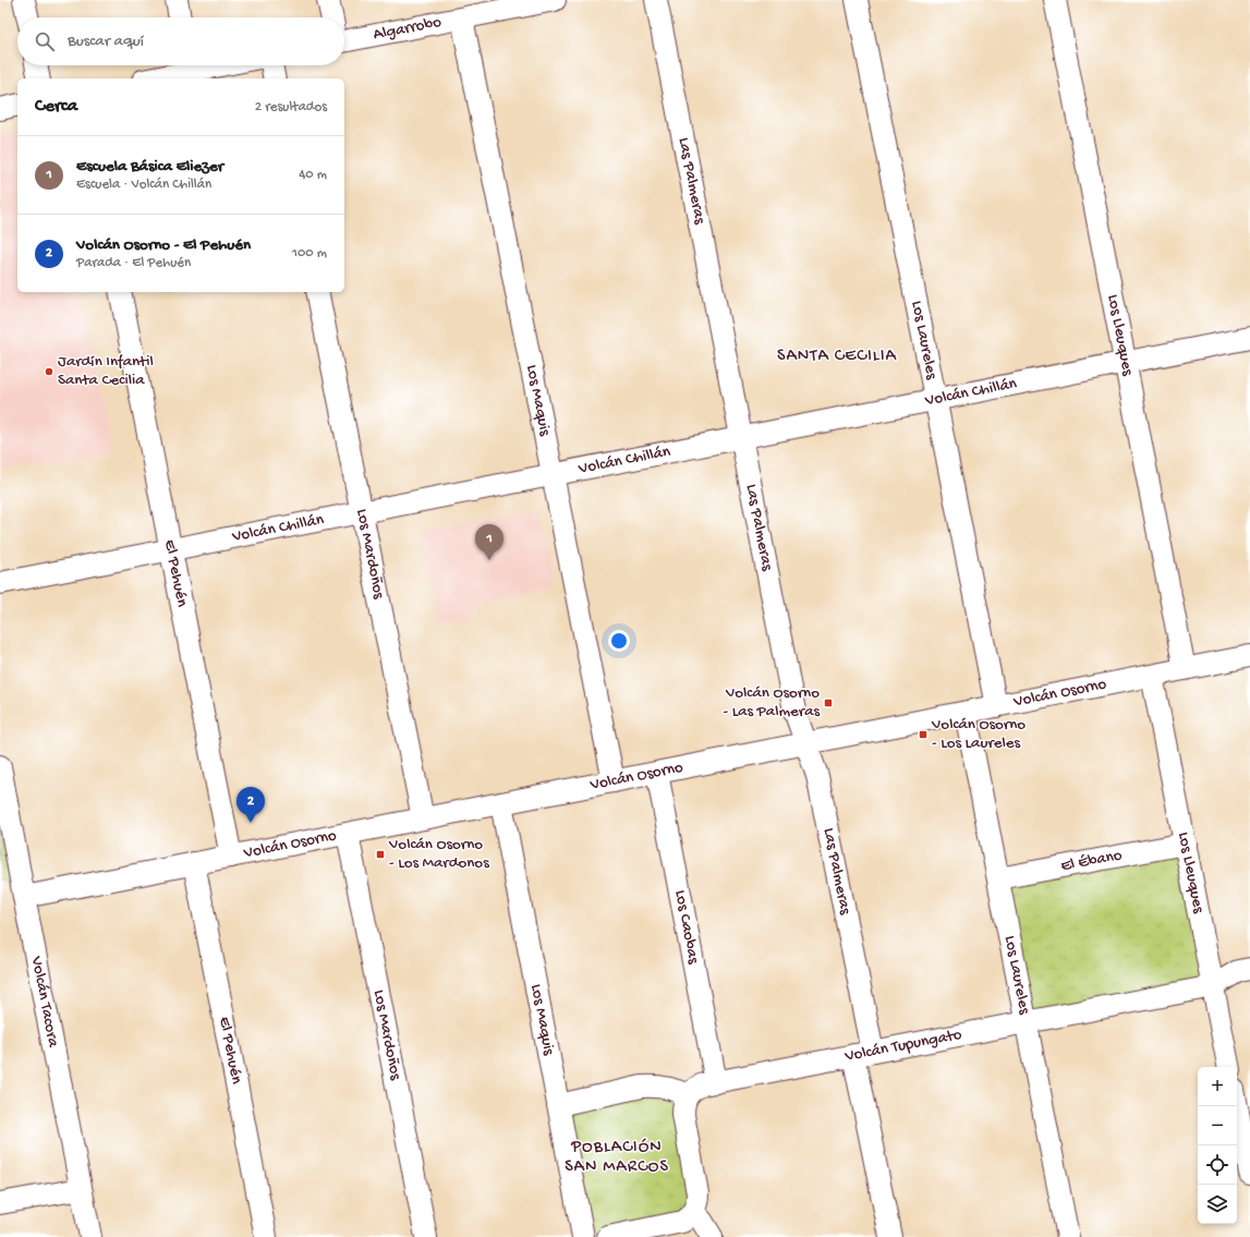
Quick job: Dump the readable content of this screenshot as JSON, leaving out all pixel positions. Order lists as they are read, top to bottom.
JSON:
{
  "streets": {
    "street": [
      "Algarrobo",
      "Las Palmeras",
      "Los Lleuques",
      "Los Laureles",
      "Volcán Chillán",
      "Los Maquis",
      "Los Mardoños",
      "El Pehuén",
      "Volcán Osorno",
      "El Ébano",
      "Los Caobas",
      "Volcán Tacora",
      "Volcán Tupungato"
    ]
  },
  "crossings": [
    ["Algarrobo", "Los Maquis"],
    ["Las Palmeras", "Volcán Chillán"],
    ["Las Palmeras", "Volcán Osorno"],
    ["Las Palmeras", "Volcán Tupungato"],
    ["Los Lleuques", "Volcán Chillán"],
    ["Los Lleuques", "Volcán Osorno"],
    ["Los Lleuques", "El Ébano"],
    ["Los Lleuques", "Volcán Tupungato"],
    ["Los Laureles", "Volcán Chillán"],
    ["Los Laureles", "Volcán Osorno"],
    ["Los Laureles", "El Ébano"],
    ["Los Laureles", "Volcán Tupungato"],
    ["Volcán Chillán", "Los Maquis"],
    ["Volcán Chillán", "Los Mardoños"],
    ["Volcán Chillán", "El Pehuén"],
    ["Los Maquis", "Volcán Osorno"],
    ["Los Mardoños", "Volcán Osorno"],
    ["El Pehuén", "Volcán Osorno"],
    ["Volcán Osorno", "Los Caobas"],
    ["Volcán Osorno", "Volcán Tacora"],
    ["Los Caobas", "Volcán Tupungato"]
  ],
  "districts": ["SANTA CECILIA", "POBLACIÓN SAN MARCOS"],
  "places": {
    "other": ["Jardín Infantil Santa Cecilia"],
    "transit": ["Volcán Osorno - Las Palmeras", "Volcán Osorno - Los Laureles", "Volcán Osorno - Los Mardonos"]
  },
  "page": {
    "search": "Buscar aquí",
    "heading": ["Cerca", "2 resultados"],
    "list": [
      {
        "mark": "1",
        "name": "Escuela Básica Eliezer",
        "note": "Escuela · Volcán Chillán",
        "value": "40 m"
      },
      {
        "mark": "2",
        "name": "Volcán Osorno - El Pehuén",
        "note": "Parada · El Pehuén",
        "value": "100 m"
      }
    ],
    "pins": ["1", "2"],
    "map_buttons": ["+", "−"]
  }
}
